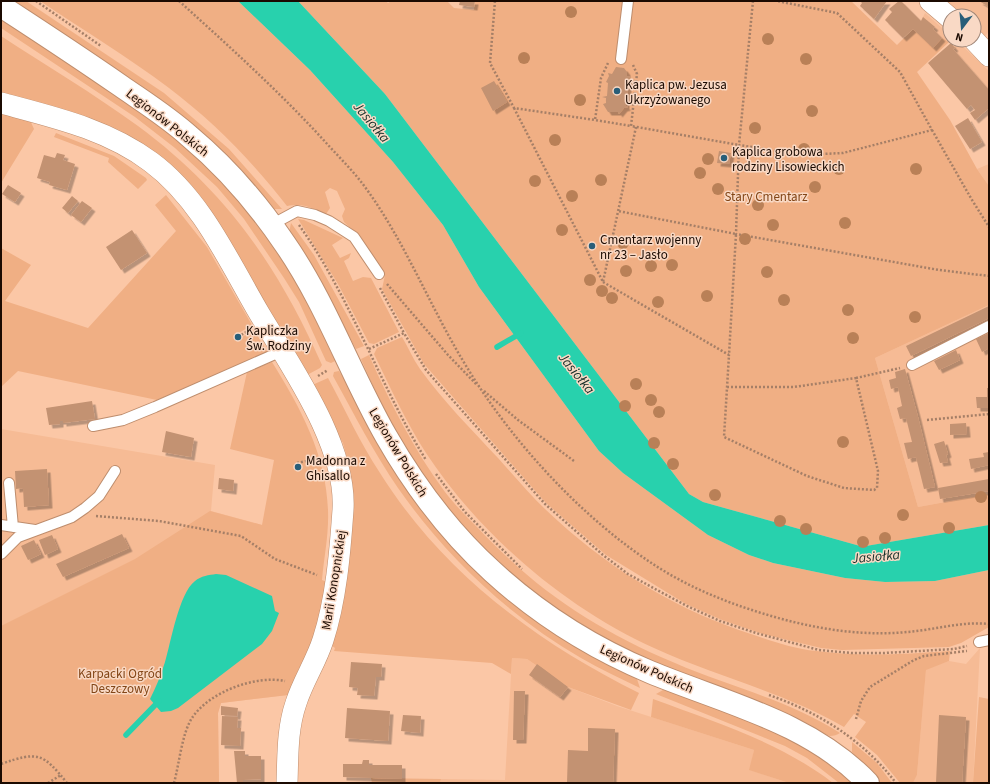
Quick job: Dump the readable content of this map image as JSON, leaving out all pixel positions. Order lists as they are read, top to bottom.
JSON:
{
  "streets": {
    "main road": ["Legionów Polskich"],
    "street": ["Marii Konopnickiej"]
  },
  "water": ["Jasiołka"],
  "parks": ["Stary Cmentarz", "Karpacki Ogród Deszczowy"],
  "places": [
    "Kaplica pw. Jezusa Ukrzyżowanego",
    "Kaplica grobowa rodziny Lisowieckich",
    "Cmentarz wojenny nr 23 – Jasło",
    "Kapliczka Św. Rodziny",
    "Madonna z Ghisallo"
  ],
  "north": "bottom"
}
